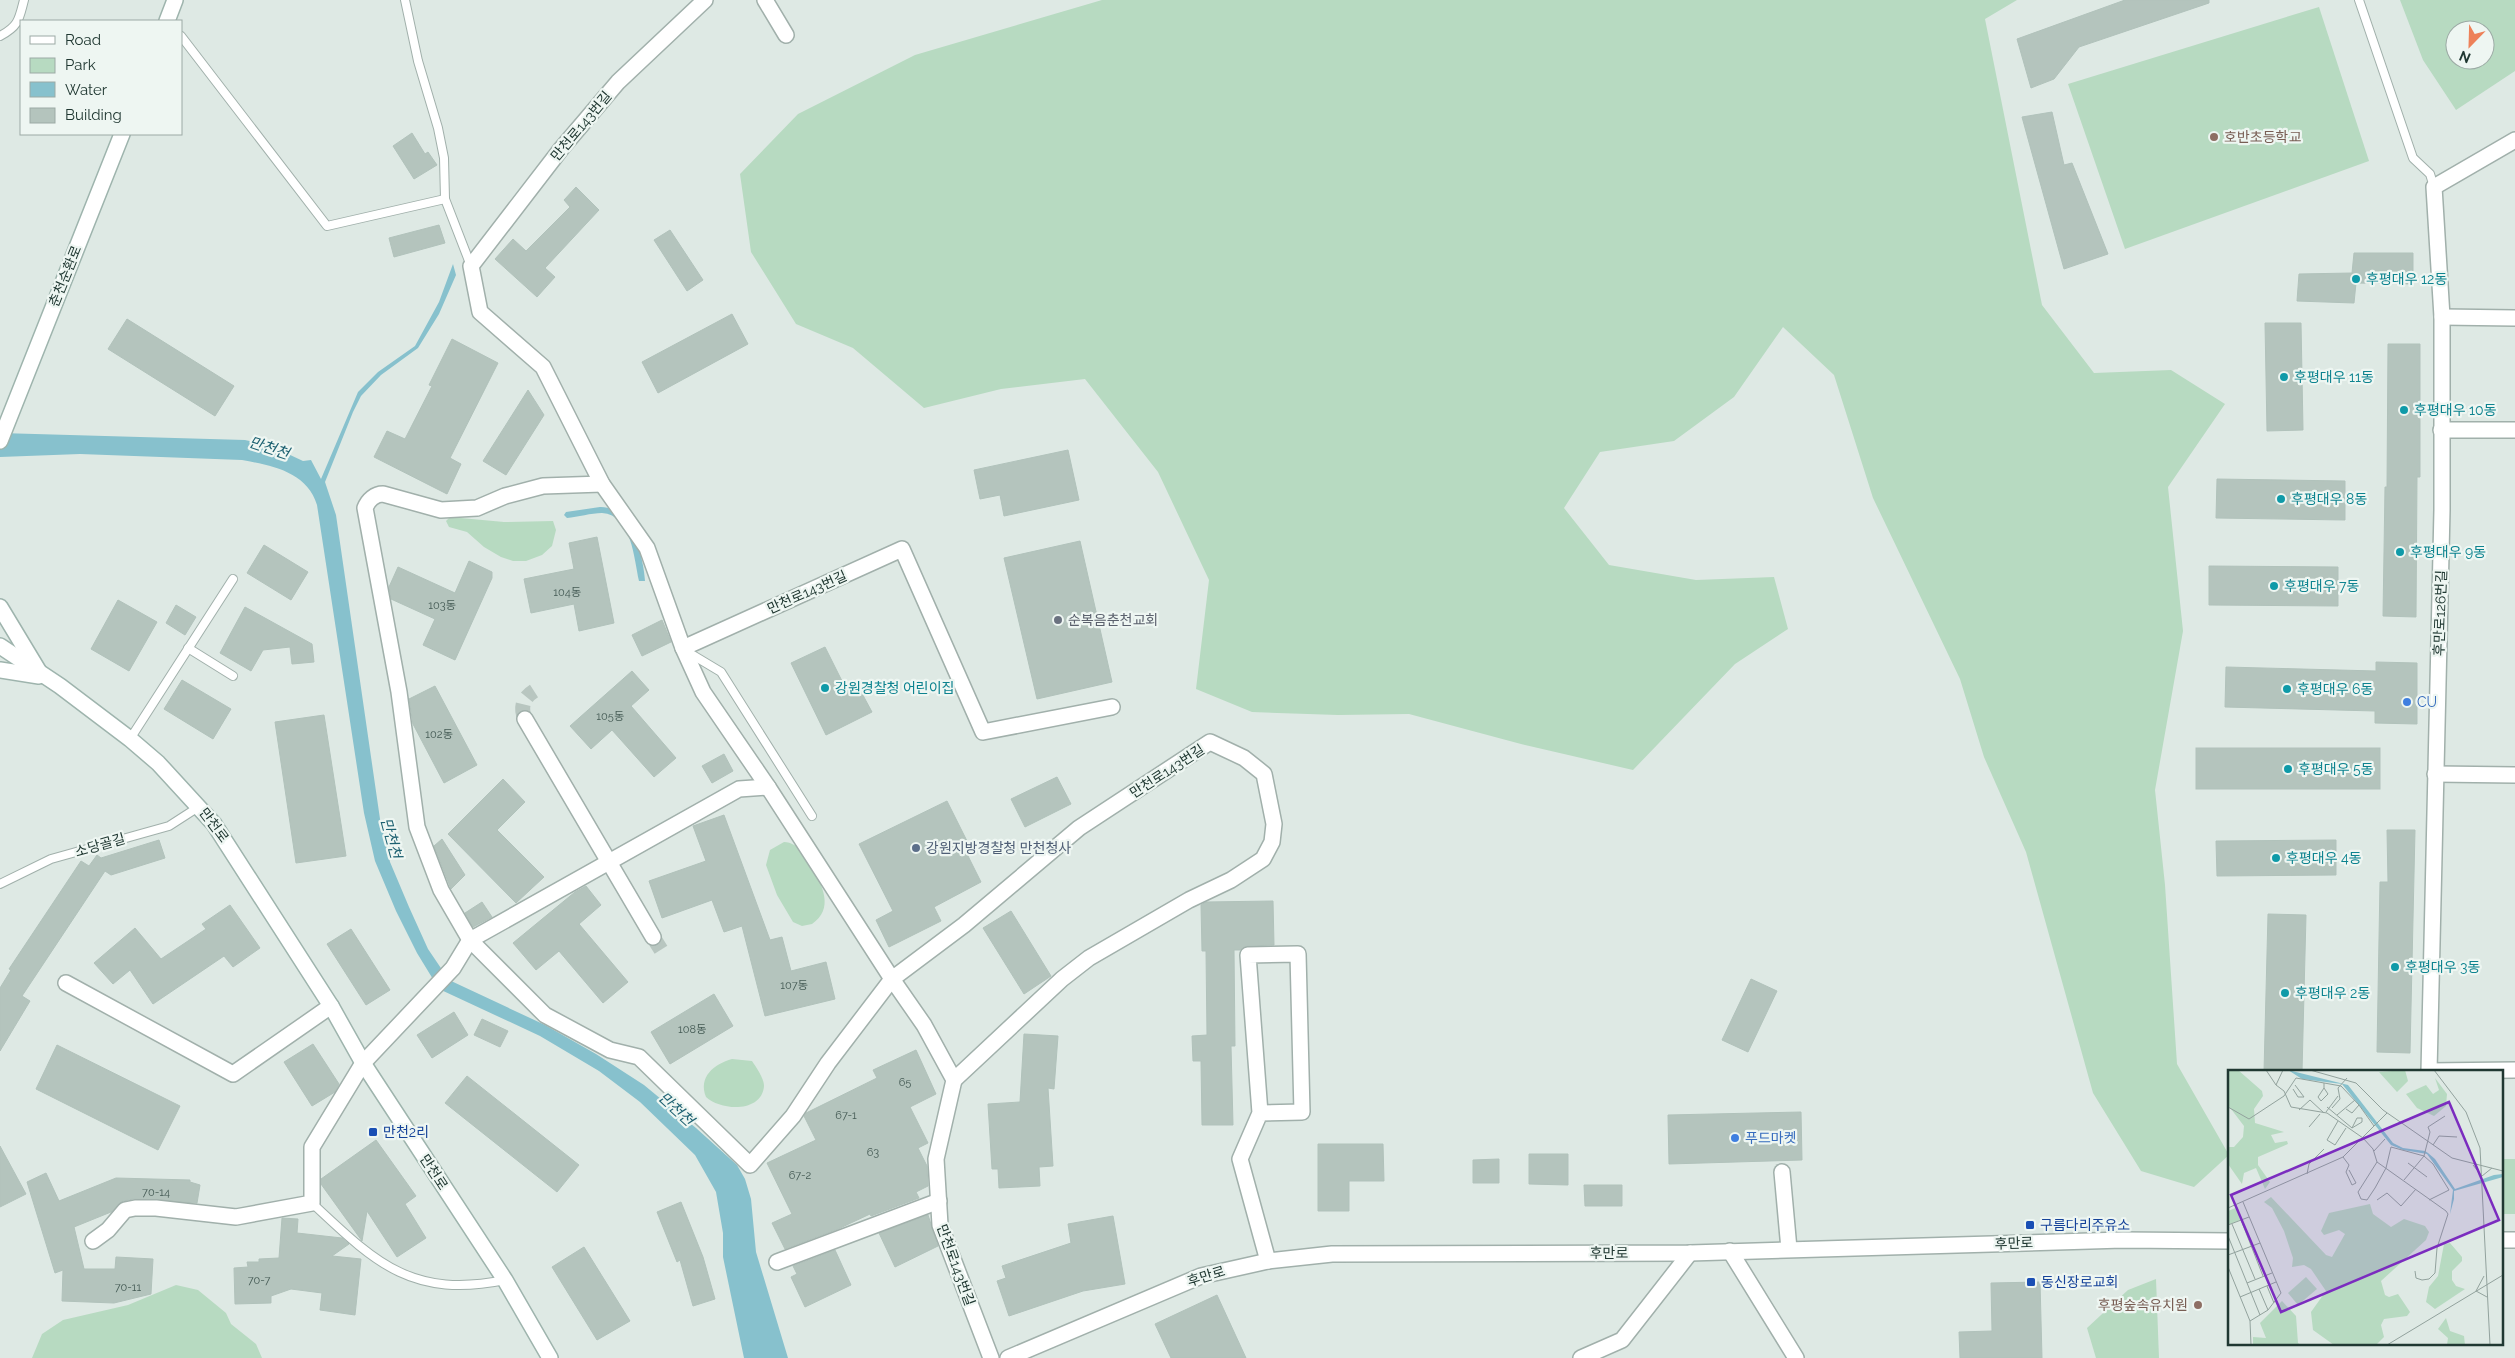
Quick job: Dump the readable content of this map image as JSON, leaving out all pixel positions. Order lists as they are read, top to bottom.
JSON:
{
  "streets": {
    "street": [
      "만천로143번길",
      "춘천순환로",
      "후만로126번길",
      "만천로",
      "후만로"
    ],
    "lane": ["소당골길"]
  },
  "crossings": [
    ["만천로", "소당골길"]
  ],
  "water": ["만천천"],
  "places": {
    "other": [
      "호반초등학교",
      "후평대우 12동",
      "후평대우 11동",
      "후평대우 10동",
      "후평대우 8동",
      "후평대우 9동",
      "후평대우 7동",
      "순복음춘천교회",
      "강원경찰청 어린이집",
      "후평대우 6동",
      "CU",
      "후평대우 5동",
      "강원지방경찰청 만천청사",
      "후평대우 4동",
      "후평대우 3동",
      "후평대우 2동",
      "푸드마켓",
      "후평숲속유치원"
    ],
    "transit": ["만천2리", "구름다리주유소", "동신장로교회"]
  },
  "house_numbers": [
    "104동",
    "103동",
    "105동",
    "102동",
    "107동",
    "108동",
    "65",
    "67-1",
    "63",
    "67-2",
    "70-14",
    "70-7",
    "70-11"
  ],
  "legend": [
    "Road",
    "Park",
    "Water",
    "Building"
  ],
  "north": "bottom left"
}
